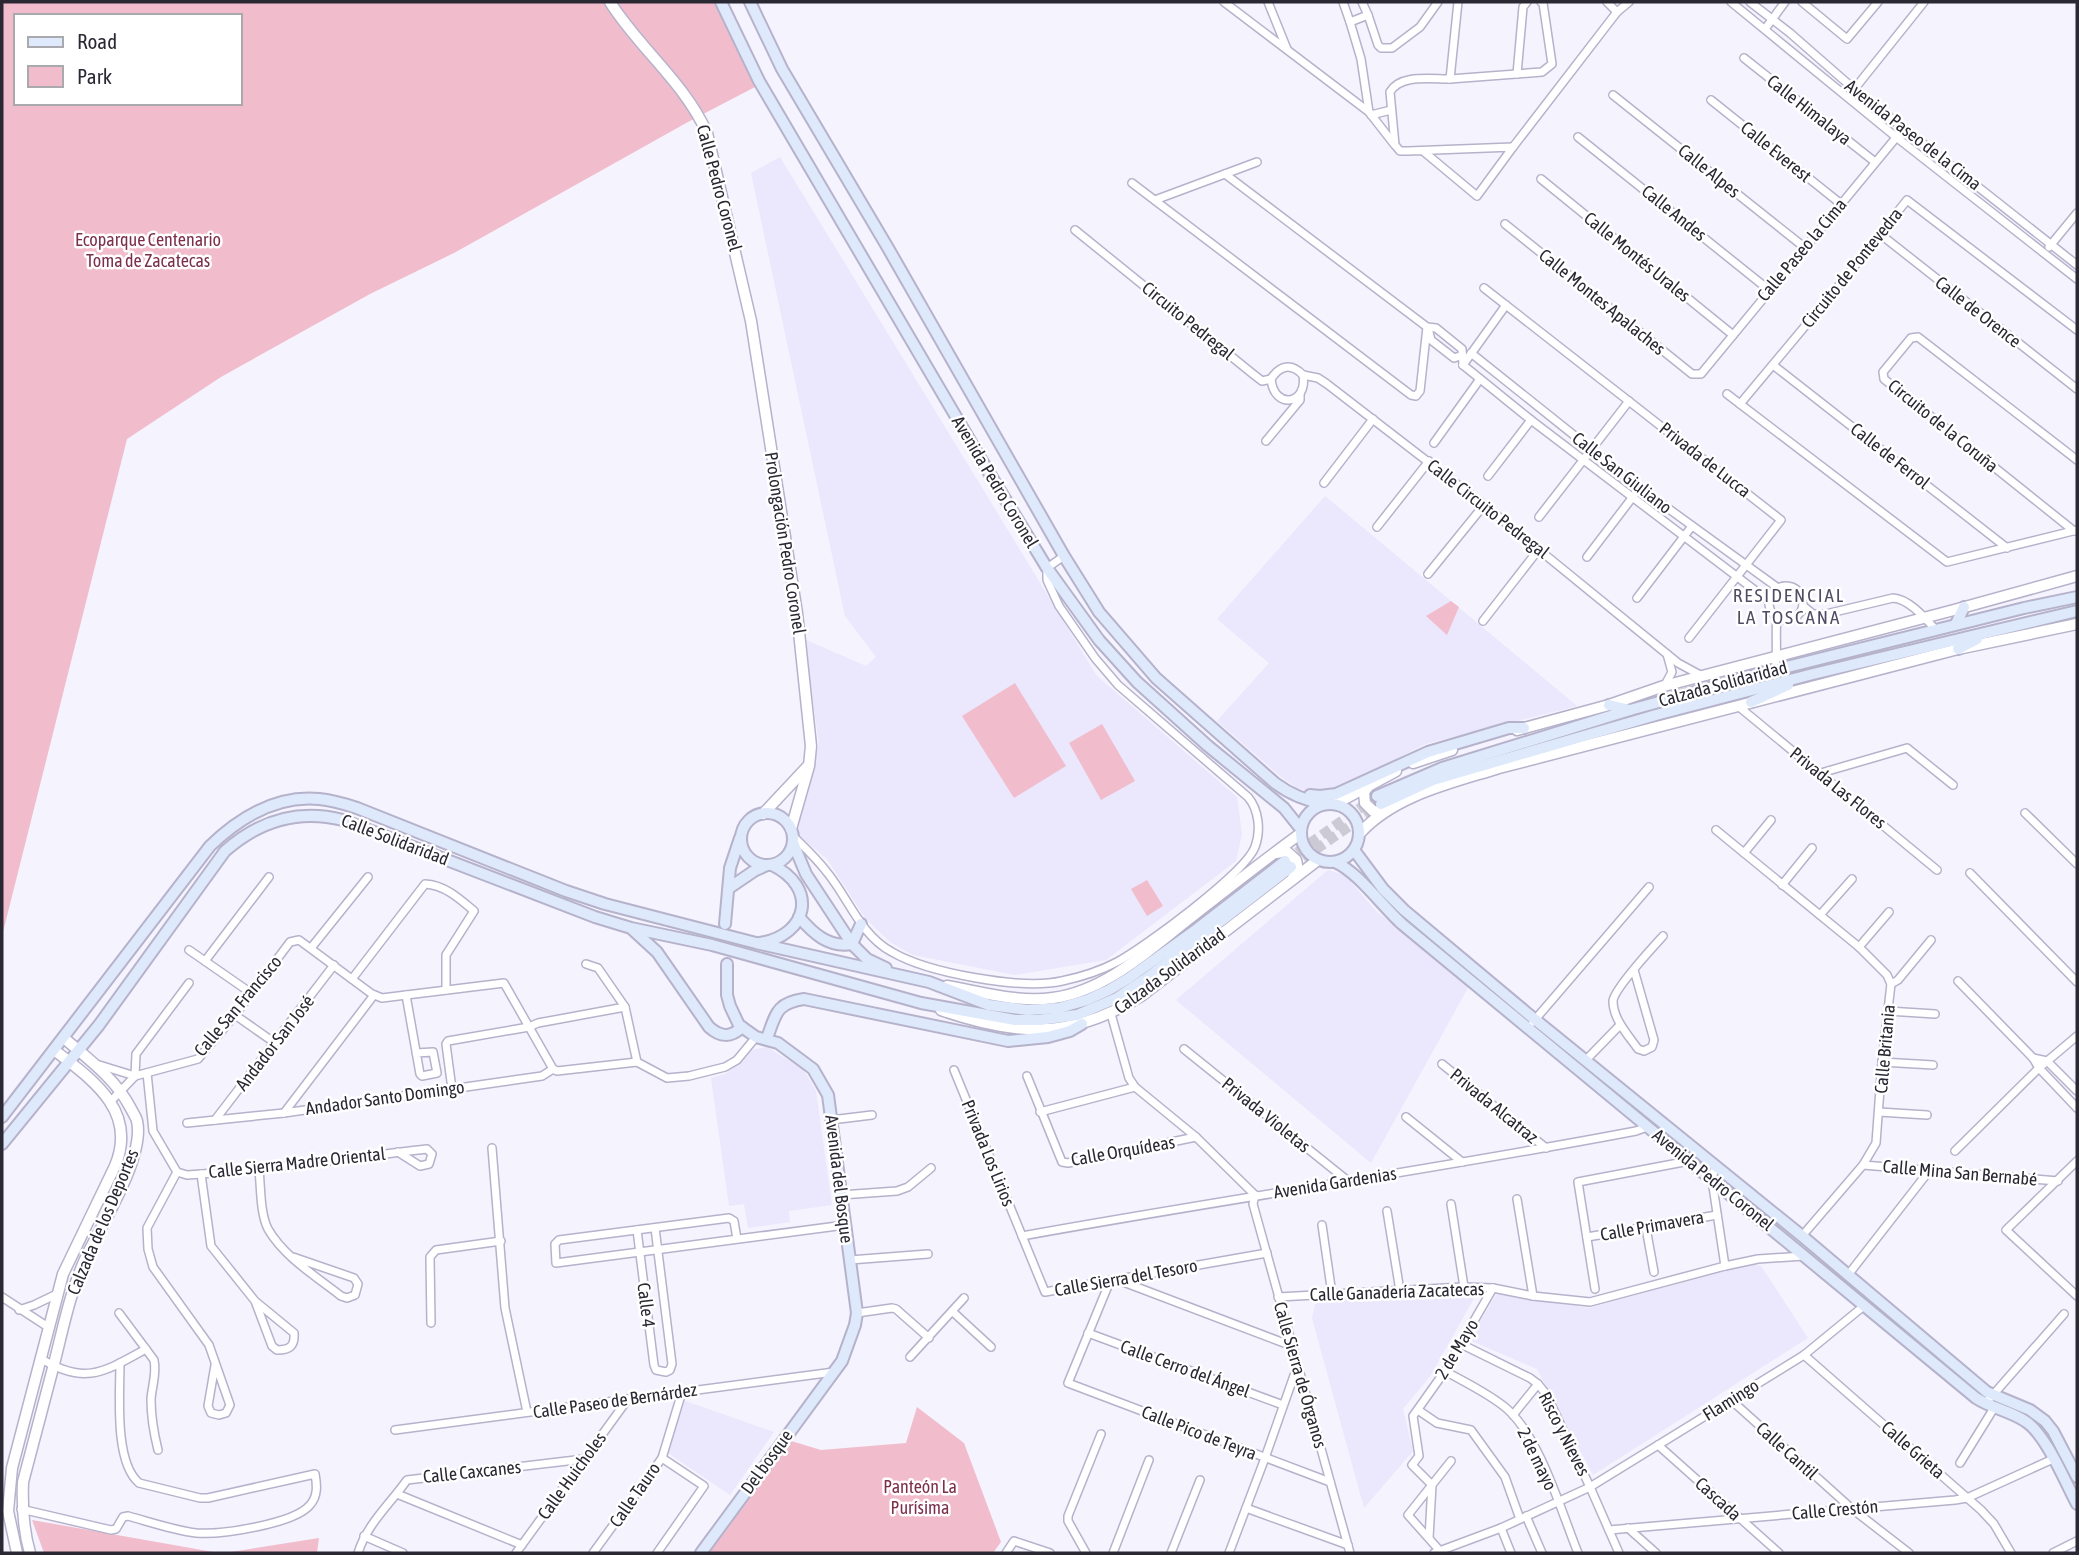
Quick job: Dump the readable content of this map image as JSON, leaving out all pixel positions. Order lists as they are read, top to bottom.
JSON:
{
  "streets": {
    "main road": [
      "Avenida Pedro Coronel",
      "Calzada Solidaridad",
      "Calle Solidaridad",
      "Avenida del Bosque",
      "Del bosque"
    ],
    "street": [
      "Calle Himalaya",
      "Avenida Paseo de la Cima",
      "Calle Everest",
      "Calle Alpes",
      "Calle Pedro Coronel",
      "Calle Andes",
      "Calle Paseo la Cima",
      "Calle Montés Urales",
      "Circuito de Pontevedra",
      "Calle Montes Apalaches",
      "Calle de Orence",
      "Circuito Pedregal",
      "Circuito de la Coruña",
      "Calle de Ferrol",
      "Privada de Lucca",
      "Calle San Giuliano",
      "Calle Circuito Pedregal",
      "Prolongación Pedro Coronel",
      "Privada Las Flores",
      "Calle San Francisco",
      "Andador San José",
      "Calle Britania",
      "Andador Santo Domingo",
      "Privada Alcatraz",
      "Privada Violetas",
      "Calle Orquídeas",
      "Privada Los Lirios",
      "Calle Sierra Madre Oriental",
      "Calle Mina San Bernabé",
      "Avenida Gardenias",
      "Calzada de los Deportes",
      "Calle Primavera",
      "Calle Sierra del Tesoro",
      "Calle Ganadería Zacatecas",
      "Calle 4",
      "2 de Mayo",
      "Calle Cerro del Ángel",
      "Calle Sierra de Órganos",
      "Flamingo",
      "Calle Paseo de Bernárdez",
      "Calle Pico de Teyra",
      "Risco y Nieves",
      "Calle Grieta",
      "Calle Cantil",
      "2 de mayo",
      "Calle Caxcanes",
      "Calle Huicholes",
      "Calle Tauro",
      "Cascada",
      "Calle Crestón"
    ]
  },
  "crossings": [
    ["Calle Himalaya", "Calle Paseo la Cima"],
    ["Avenida Paseo de la Cima", "Calle Paseo la Cima"],
    ["Calle Everest", "Calle Paseo la Cima"],
    ["Calle Alpes", "Calle Paseo la Cima"],
    ["Calle Pedro Coronel", "Prolongación Pedro Coronel"],
    ["Calle Andes", "Calle Paseo la Cima"],
    ["Calle Paseo la Cima", "Calle Montés Urales"],
    ["Calle Paseo la Cima", "Calle Montes Apalaches"],
    ["Circuito de Pontevedra", "Calle de Orence"],
    ["Circuito de Pontevedra", "Calle de Ferrol"],
    ["Circuito Pedregal", "Calle Circuito Pedregal"],
    ["Privada de Lucca", "Calle San Giuliano"],
    ["Avenida Pedro Coronel", "Calzada Solidaridad"],
    ["Avenida Pedro Coronel", "Calle Britania"],
    ["Avenida Pedro Coronel", "Avenida Gardenias"],
    ["Avenida Pedro Coronel", "Calle Ganadería Zacatecas"],
    ["Avenida Pedro Coronel", "Flamingo"],
    ["Avenida Pedro Coronel", "Calle Crestón"],
    ["Calzada Solidaridad", "Privada Las Flores"],
    ["Calzada Solidaridad", "Calle Solidaridad"],
    ["Calzada Solidaridad", "Calle Orquídeas"],
    ["Calle Solidaridad", "Calzada de los Deportes"],
    ["Andador San José", "Andador Santo Domingo"],
    ["Calle Britania", "Calle Mina San Bernabé"],
    ["Privada Alcatraz", "Avenida Gardenias"],
    ["Privada Violetas", "Avenida Gardenias"],
    ["Calle Orquídeas", "Avenida Gardenias"],
    ["Calle Orquídeas", "Calle Sierra de Órganos"],
    ["Privada Los Lirios", "Avenida Gardenias"],
    ["Privada Los Lirios", "Calle Sierra del Tesoro"],
    ["Avenida del Bosque", "Calle Paseo de Bernárdez"],
    ["Avenida del Bosque", "Del bosque"],
    ["Avenida Gardenias", "Calle Sierra del Tesoro"],
    ["Avenida Gardenias", "Calle Sierra de Órganos"],
    ["Calle Sierra del Tesoro", "Calle Sierra de Órganos"],
    ["Calle Ganadería Zacatecas", "2 de Mayo"],
    ["Calle Ganadería Zacatecas", "Calle Sierra de Órganos"],
    ["2 de Mayo", "Risco y Nieves"],
    ["2 de Mayo", "2 de mayo"],
    ["Calle Cerro del Ángel", "Calle Pico de Teyra"],
    ["Calle Sierra de Órganos", "Calle Pico de Teyra"],
    ["Flamingo", "Risco y Nieves"],
    ["Flamingo", "Calle Grieta"],
    ["Flamingo", "Calle Cantil"],
    ["Flamingo", "2 de mayo"],
    ["Flamingo", "Cascada"],
    ["Calle Paseo de Bernárdez", "Del bosque"],
    ["Calle Paseo de Bernárdez", "Calle Huicholes"],
    ["Calle Paseo de Bernárdez", "Calle Tauro"],
    ["Risco y Nieves", "Calle Crestón"],
    ["Calle Grieta", "Calle Crestón"],
    ["Calle Cantil", "Calle Crestón"],
    ["Calle Caxcanes", "Calle Huicholes"],
    ["Cascada", "Calle Crestón"]
  ],
  "districts": ["RESIDENCIAL LA TOSCANA"],
  "parks": ["Ecoparque Centenario Toma de Zacatecas", "Panteón La Purísima"],
  "legend": ["Road", "Park"]
}
